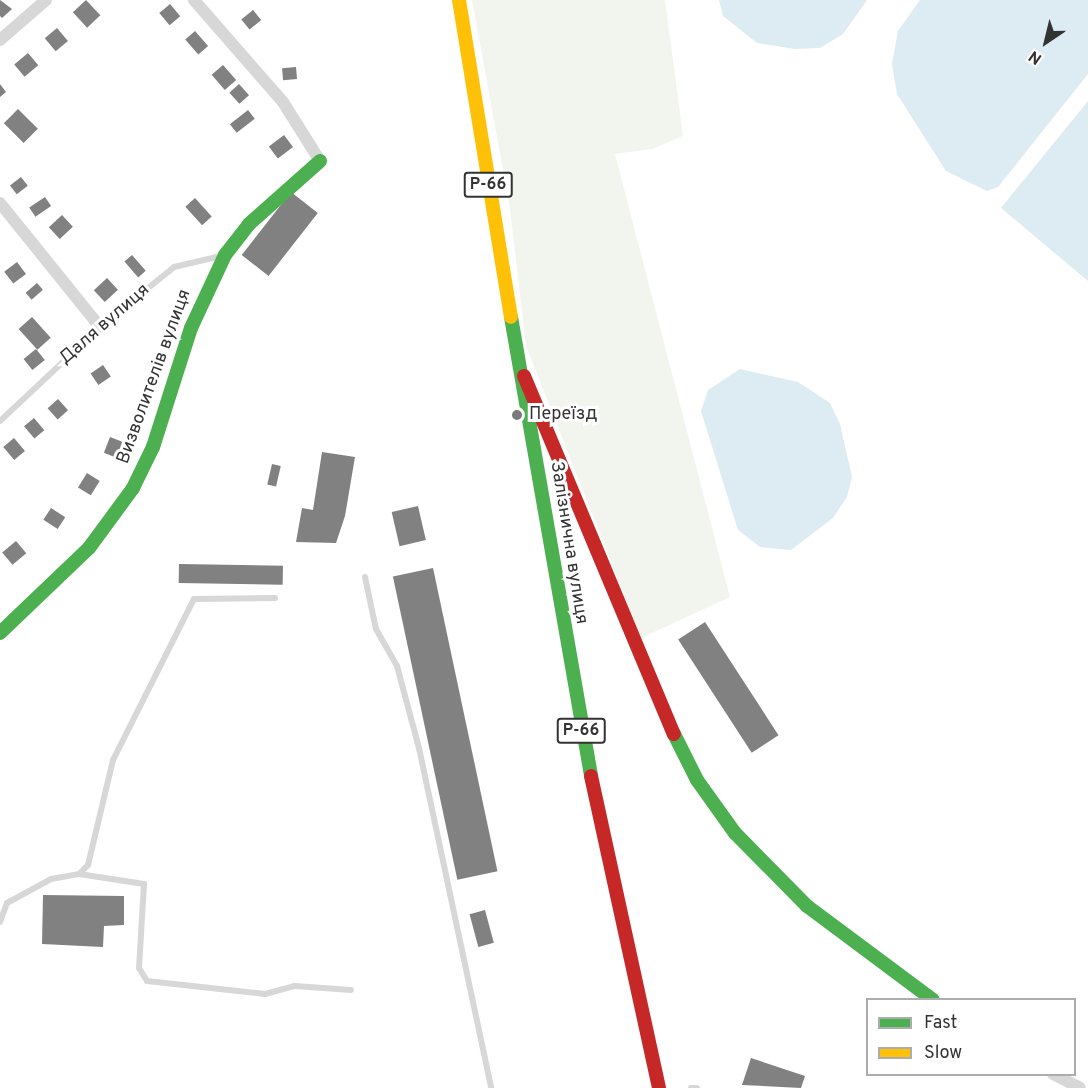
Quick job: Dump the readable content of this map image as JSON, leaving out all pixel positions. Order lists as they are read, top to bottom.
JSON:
{
  "streets": {
    "street": ["Р-66", "Визволителів вулиця", "Залізнична вулиця"],
    "lane": ["Даля вулиця"]
  },
  "crossings": [
    ["Даля вулиця", "Визволителів вулиця"]
  ],
  "places": ["Переїзд"],
  "legend": ["Fast", "Slow"],
  "north": "bottom left"
}
